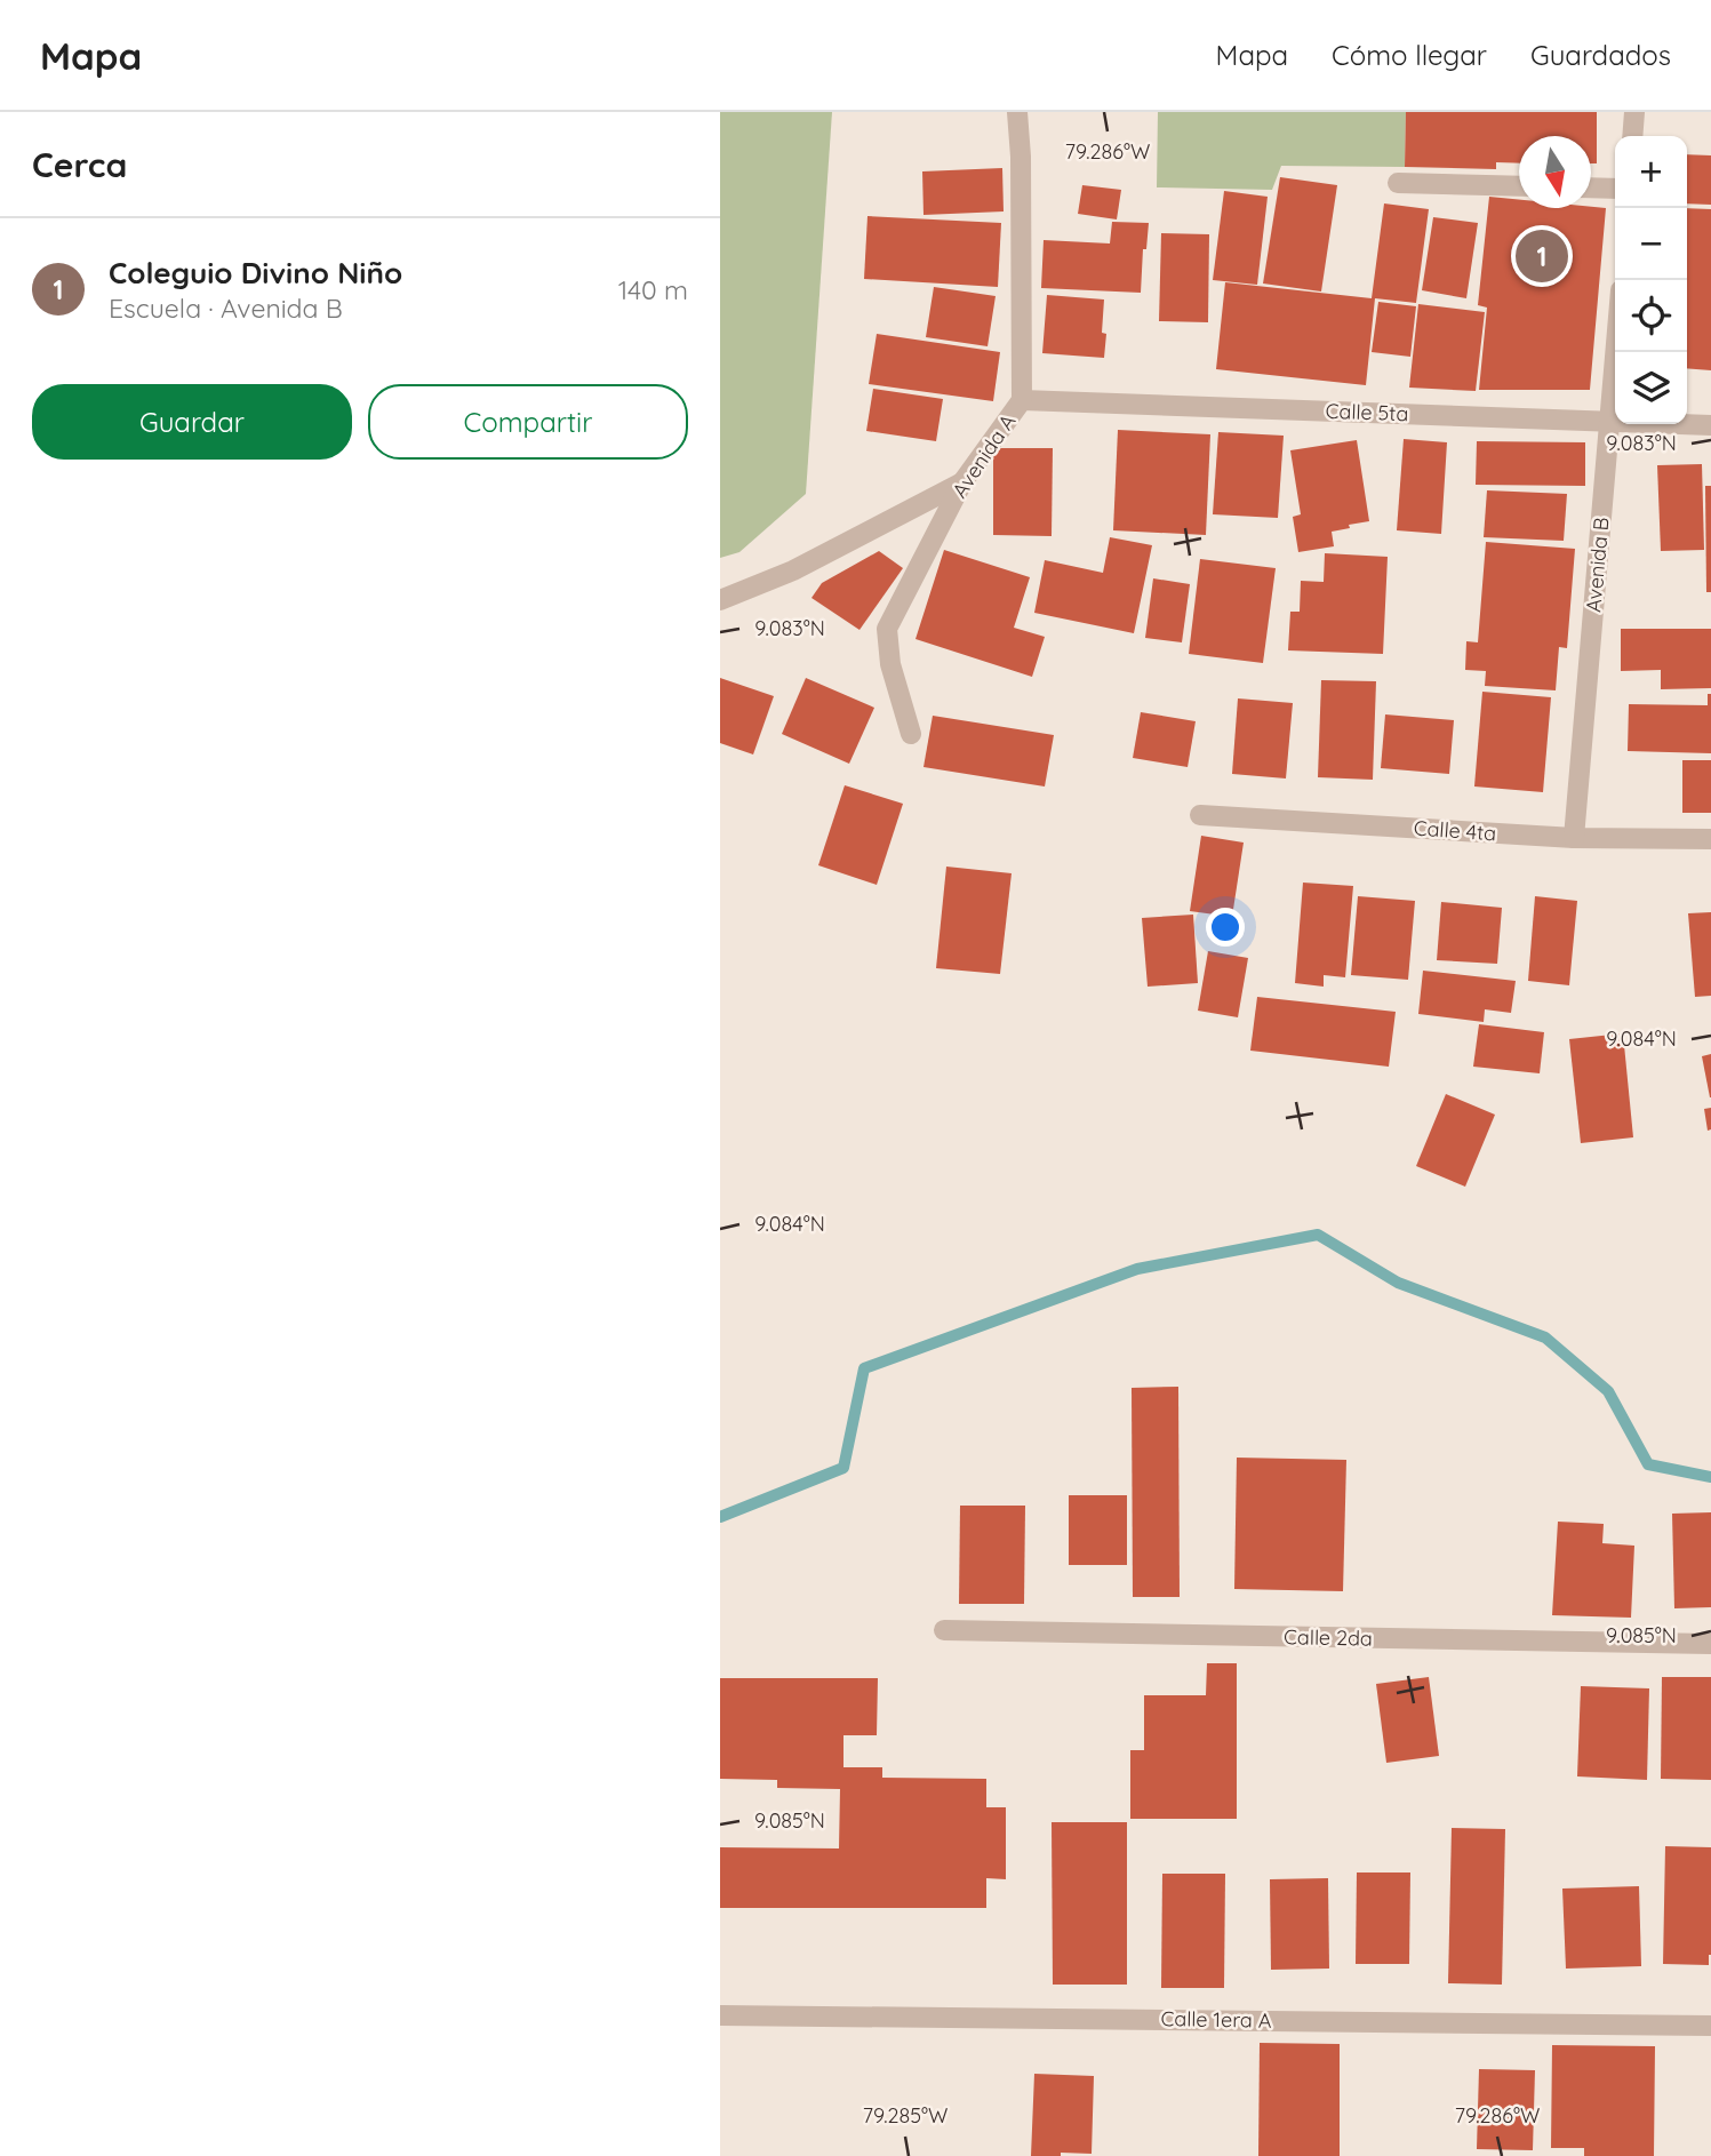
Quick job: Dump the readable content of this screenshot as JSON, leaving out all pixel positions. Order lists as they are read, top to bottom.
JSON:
{
  "streets": {
    "street": [
      "Calle 5ta",
      "Avenida A",
      "Avenida B",
      "Calle 4ta",
      "Calle 2da",
      "Calle 1era A"
    ]
  },
  "crossings": [
    ["Calle 5ta", "Avenida A"],
    ["Calle 5ta", "Avenida B"],
    ["Avenida B", "Calle 4ta"]
  ],
  "north": "bottom",
  "page": {
    "header": "Mapa",
    "nav": ["Mapa", "Cómo llegar", "Guardados"],
    "heading": "Cerca",
    "map_buttons": ["+", "−"],
    "list": [
      {
        "mark": "1",
        "name": "Coleguio Divino Niño",
        "note": "Escuela · Avenida B",
        "value": "140 m"
      }
    ],
    "pins": "1",
    "buttons": ["Guardar", "Compartir"]
  },
  "coordinates": [
    "79.286°W",
    "9.083°N",
    "9.084°N",
    "9.085°N",
    "79.285°W"
  ]
}
